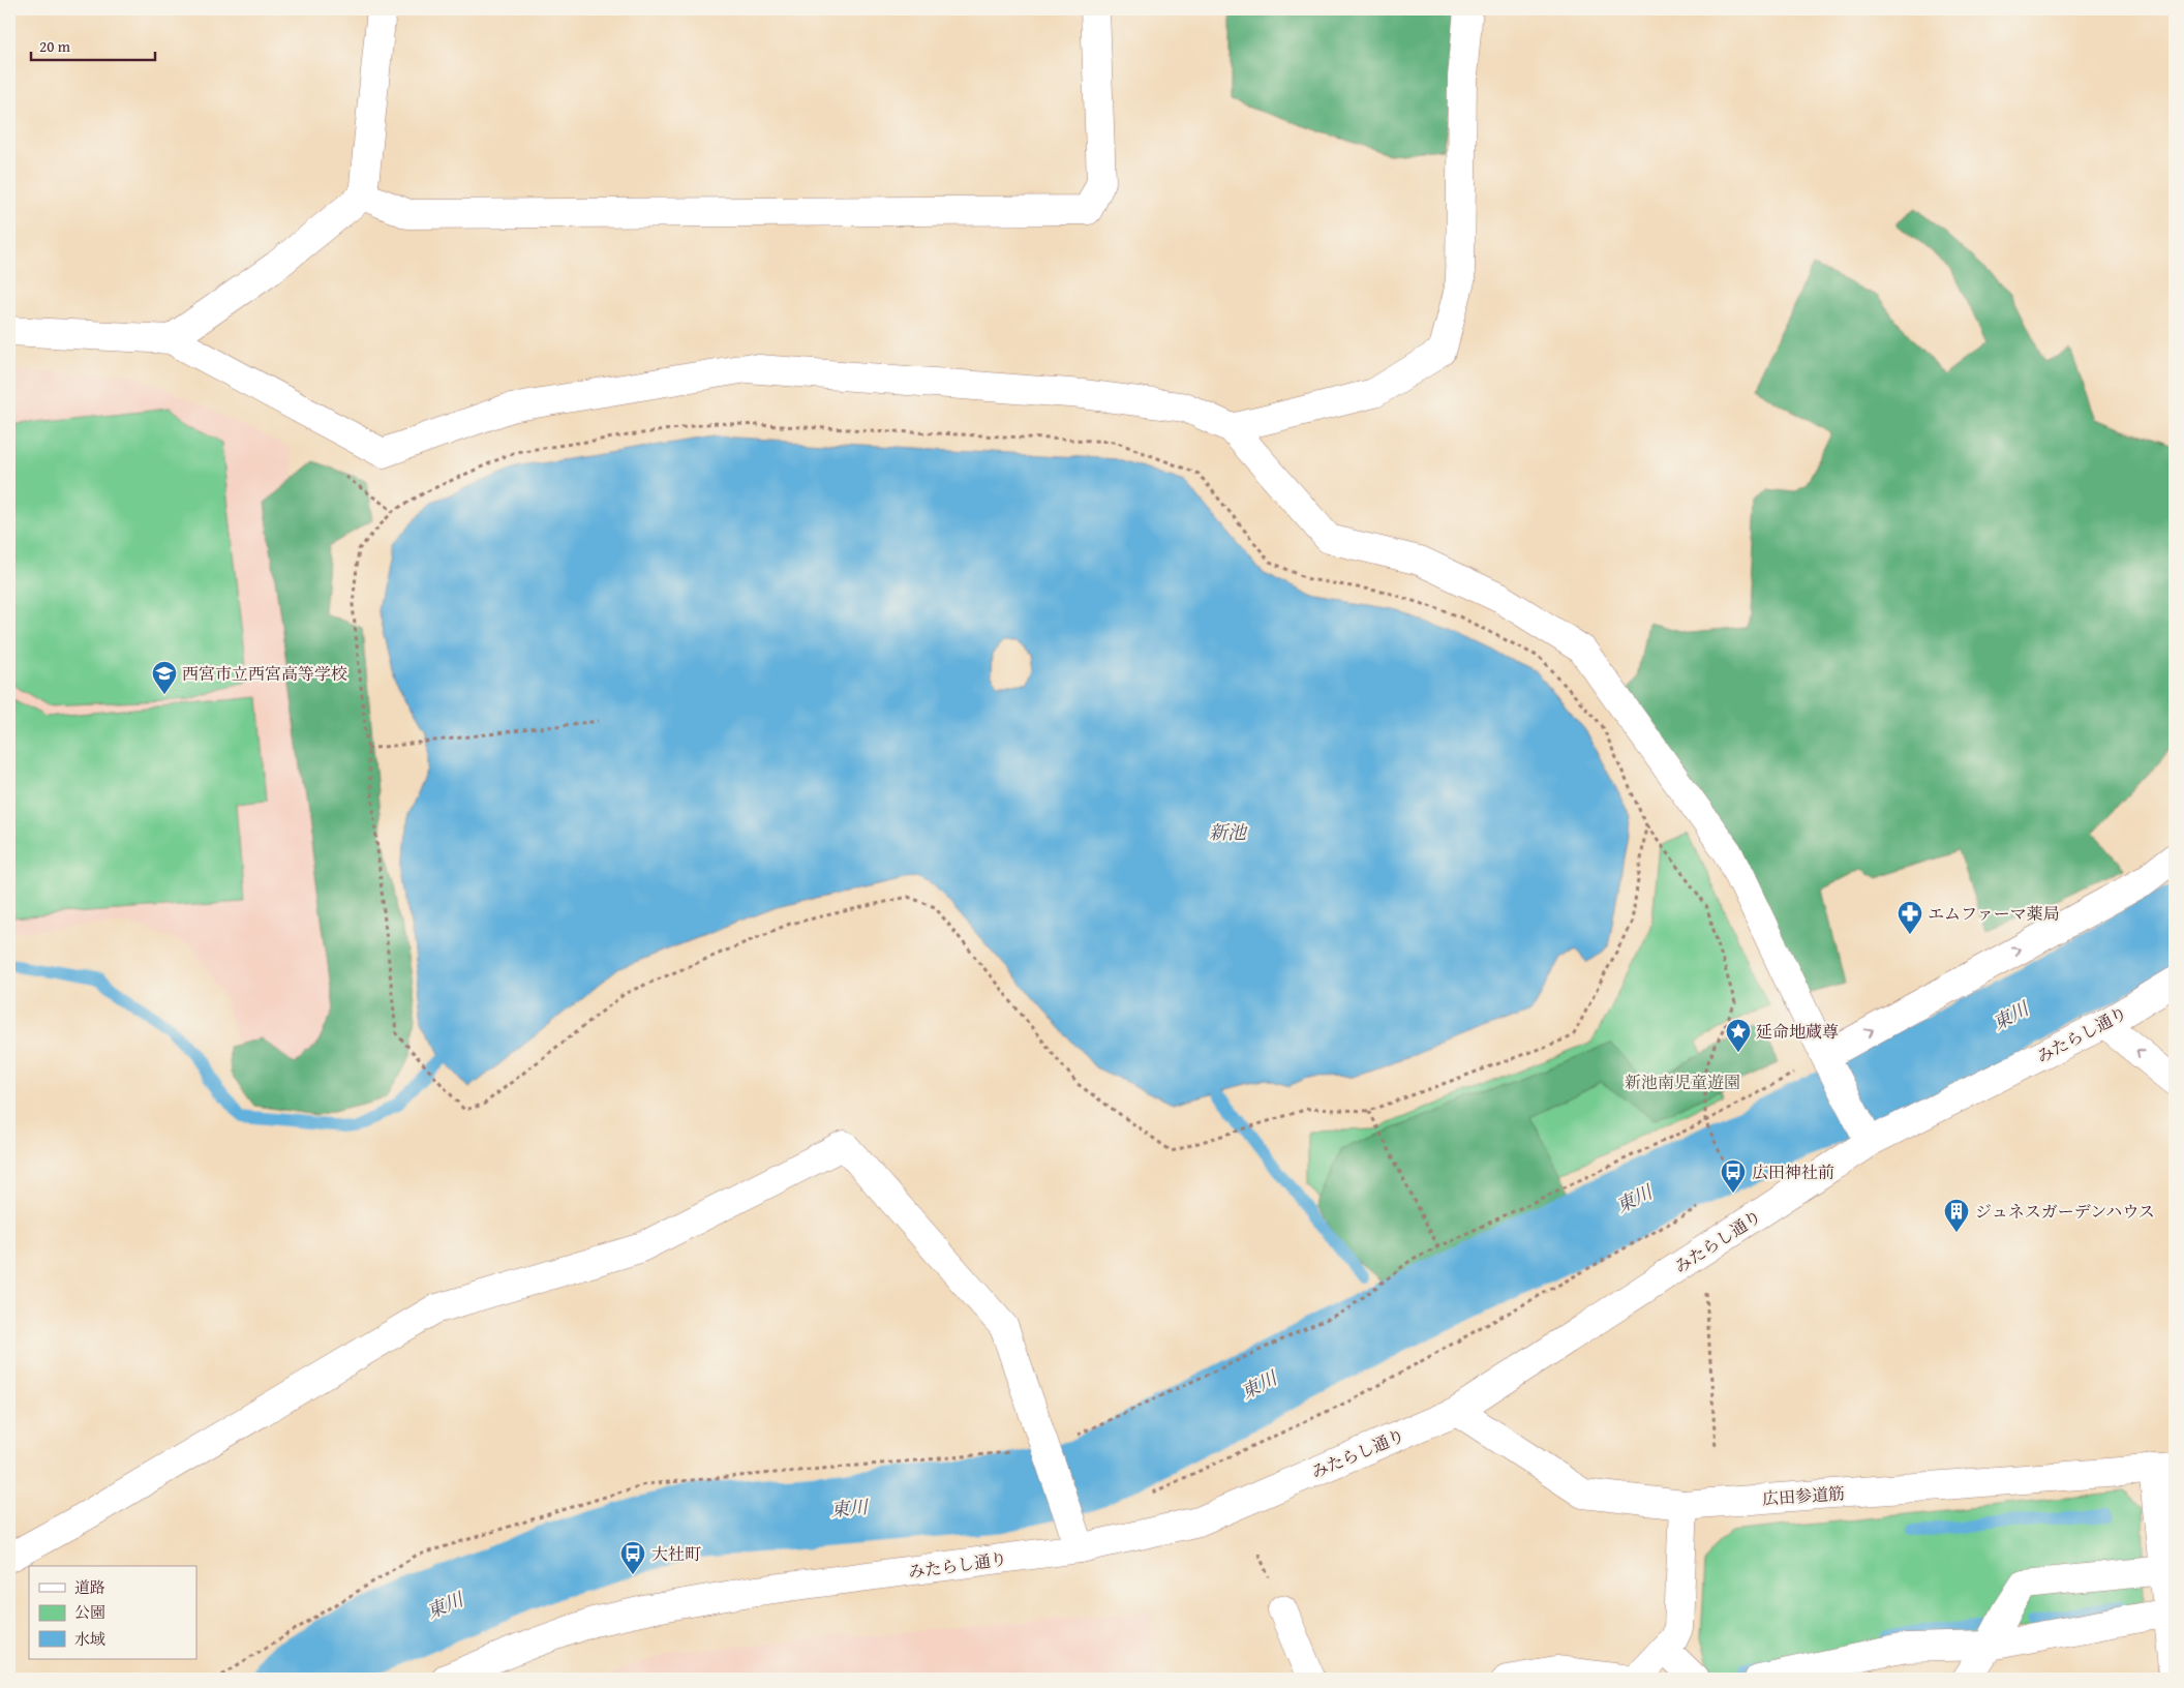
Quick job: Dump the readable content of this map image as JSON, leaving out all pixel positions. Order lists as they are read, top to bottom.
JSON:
{
  "streets": {
    "street": ["みたらし通り", "広田参道筋"]
  },
  "crossings": [
    ["みたらし通り", "広田参道筋"]
  ],
  "water": ["新池", "東川"],
  "parks": ["新池南児童遊園"],
  "places": {
    "school or university": ["西宮市立西宮高等学校"],
    "pharmacy": ["エムファーマ薬局"],
    "place": ["延命地蔵尊"],
    "bus stop": ["広田神社前", "大社町"],
    "building": ["ジュネスガーデンハウス"]
  },
  "legend": ["道路", "公園", "水域"],
  "scale_bar": "20 m"
}
